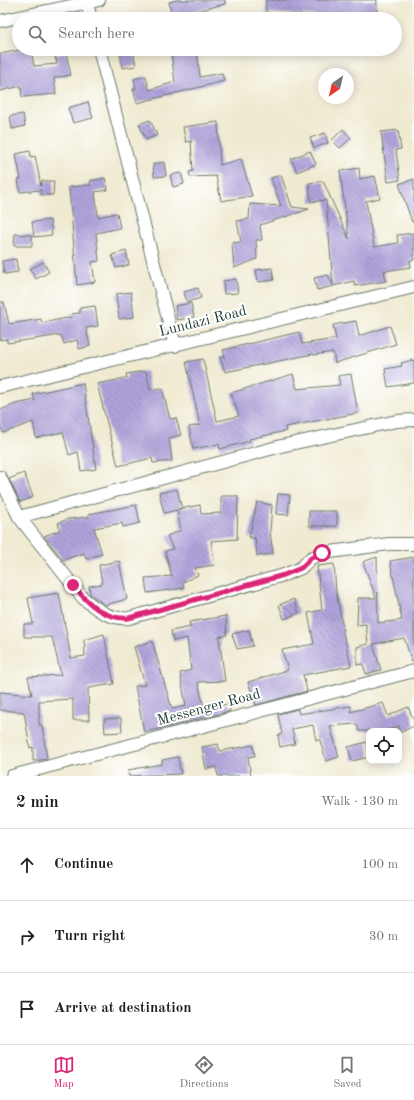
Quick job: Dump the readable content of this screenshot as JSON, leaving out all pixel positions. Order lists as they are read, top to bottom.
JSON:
{
  "streets": {
    "street": ["Lundazi Road", "Messenger Road"]
  },
  "north": "bottom left",
  "page": {
    "search": "Search here",
    "heading": ["2 min", "Walk · 130 m"],
    "list": [
      ["Continue", "100 m"],
      ["Turn right", "30 m"],
      "Arrive at destination"
    ],
    "nav": ["Map", "Directions", "Saved"]
  }
}
